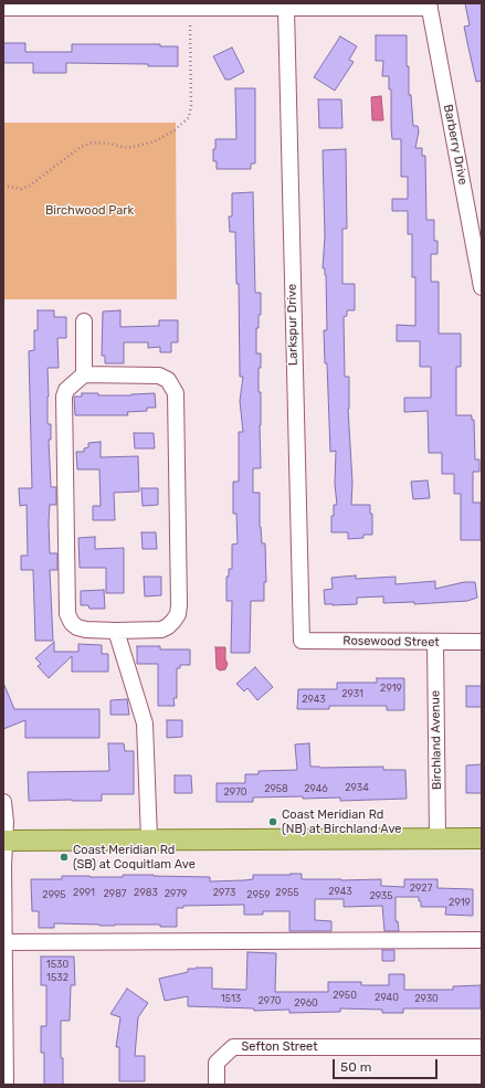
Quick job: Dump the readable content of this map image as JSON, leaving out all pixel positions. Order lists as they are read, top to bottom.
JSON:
{
  "streets": {
    "street": [
      "Barberry Drive",
      "Larkspur Drive",
      "Rosewood Street",
      "Birchland Avenue",
      "Sefton Street"
    ]
  },
  "crossings": [
    ["Larkspur Drive", "Rosewood Street"],
    ["Rosewood Street", "Birchland Avenue"]
  ],
  "parks": ["Birchwood Park"],
  "places": ["Coast Meridian Rd (NB) at Birchland Ave", "Coast Meridian Rd (SB) at Coquitlam Ave"],
  "house_numbers": [
    "2919",
    "2931",
    "2943",
    "2934",
    "2958",
    "2946",
    "2970",
    "2927",
    "2943",
    "2991",
    "2983",
    "2973",
    "2955",
    "2987",
    "2979",
    "2995",
    "2959",
    "2935",
    "2919",
    "1530",
    "1532",
    "2950",
    "2940",
    "1513",
    "2930",
    "2970",
    "2960"
  ],
  "scale_bar": "50 m"
}
